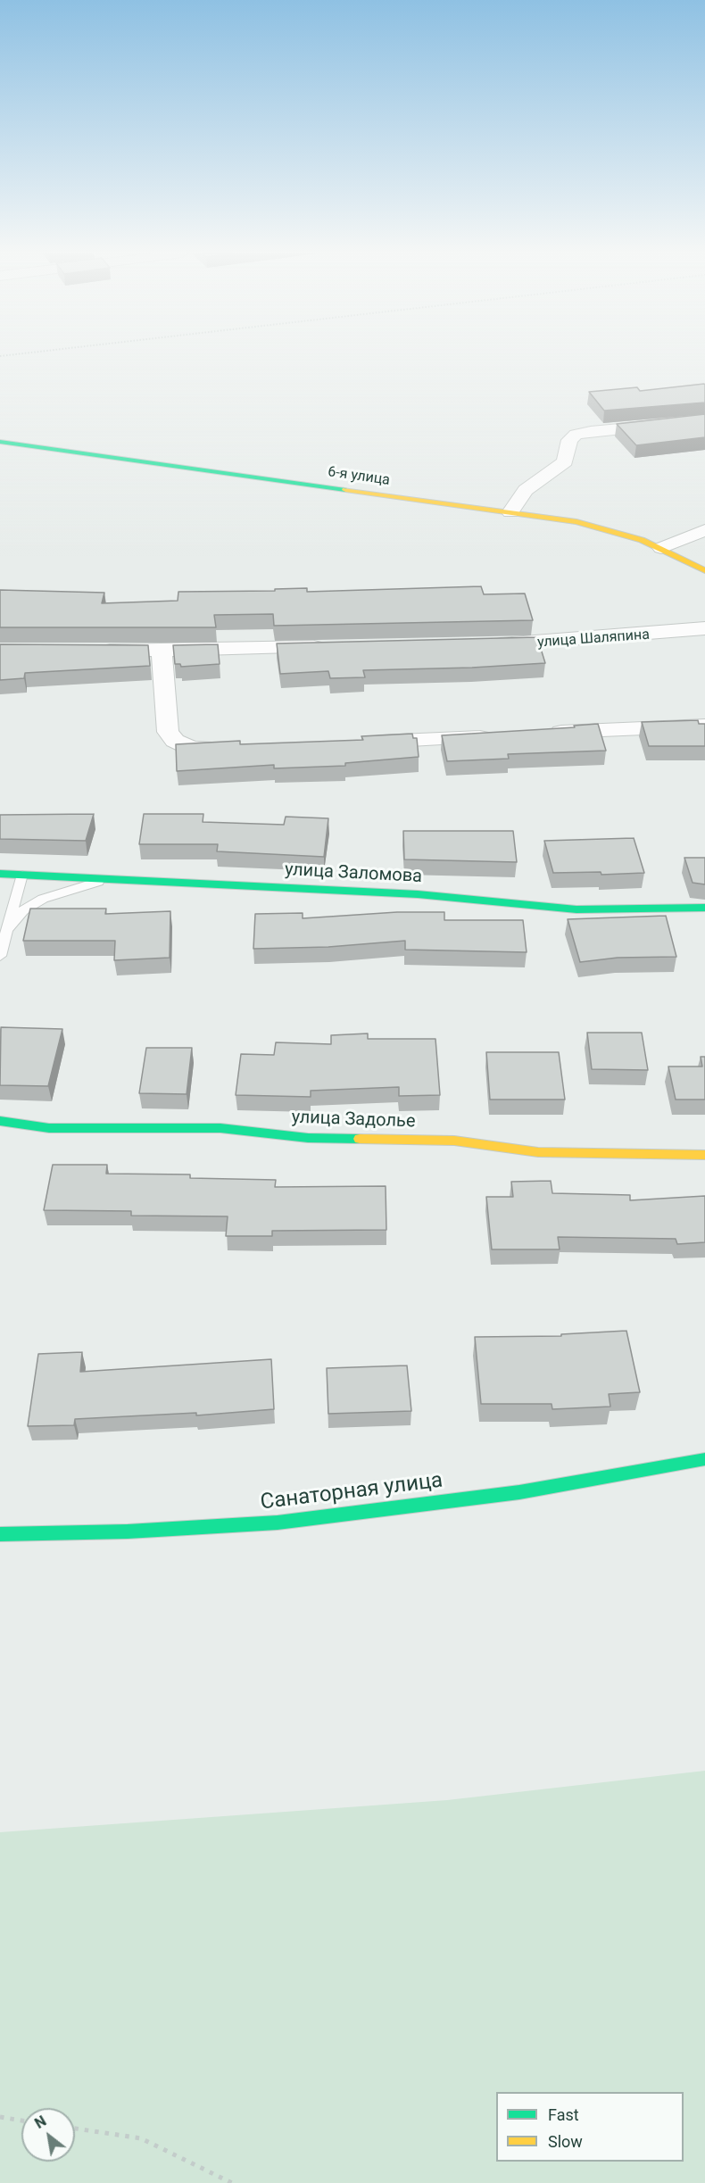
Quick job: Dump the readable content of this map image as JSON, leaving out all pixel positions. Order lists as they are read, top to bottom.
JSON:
{
  "streets": {
    "street": [
      "6-я улица",
      "улица Шаляпина",
      "улица Заломова",
      "улица Задолье",
      "Санаторная улица"
    ]
  },
  "legend": ["Fast", "Slow"],
  "north": "top left"
}
